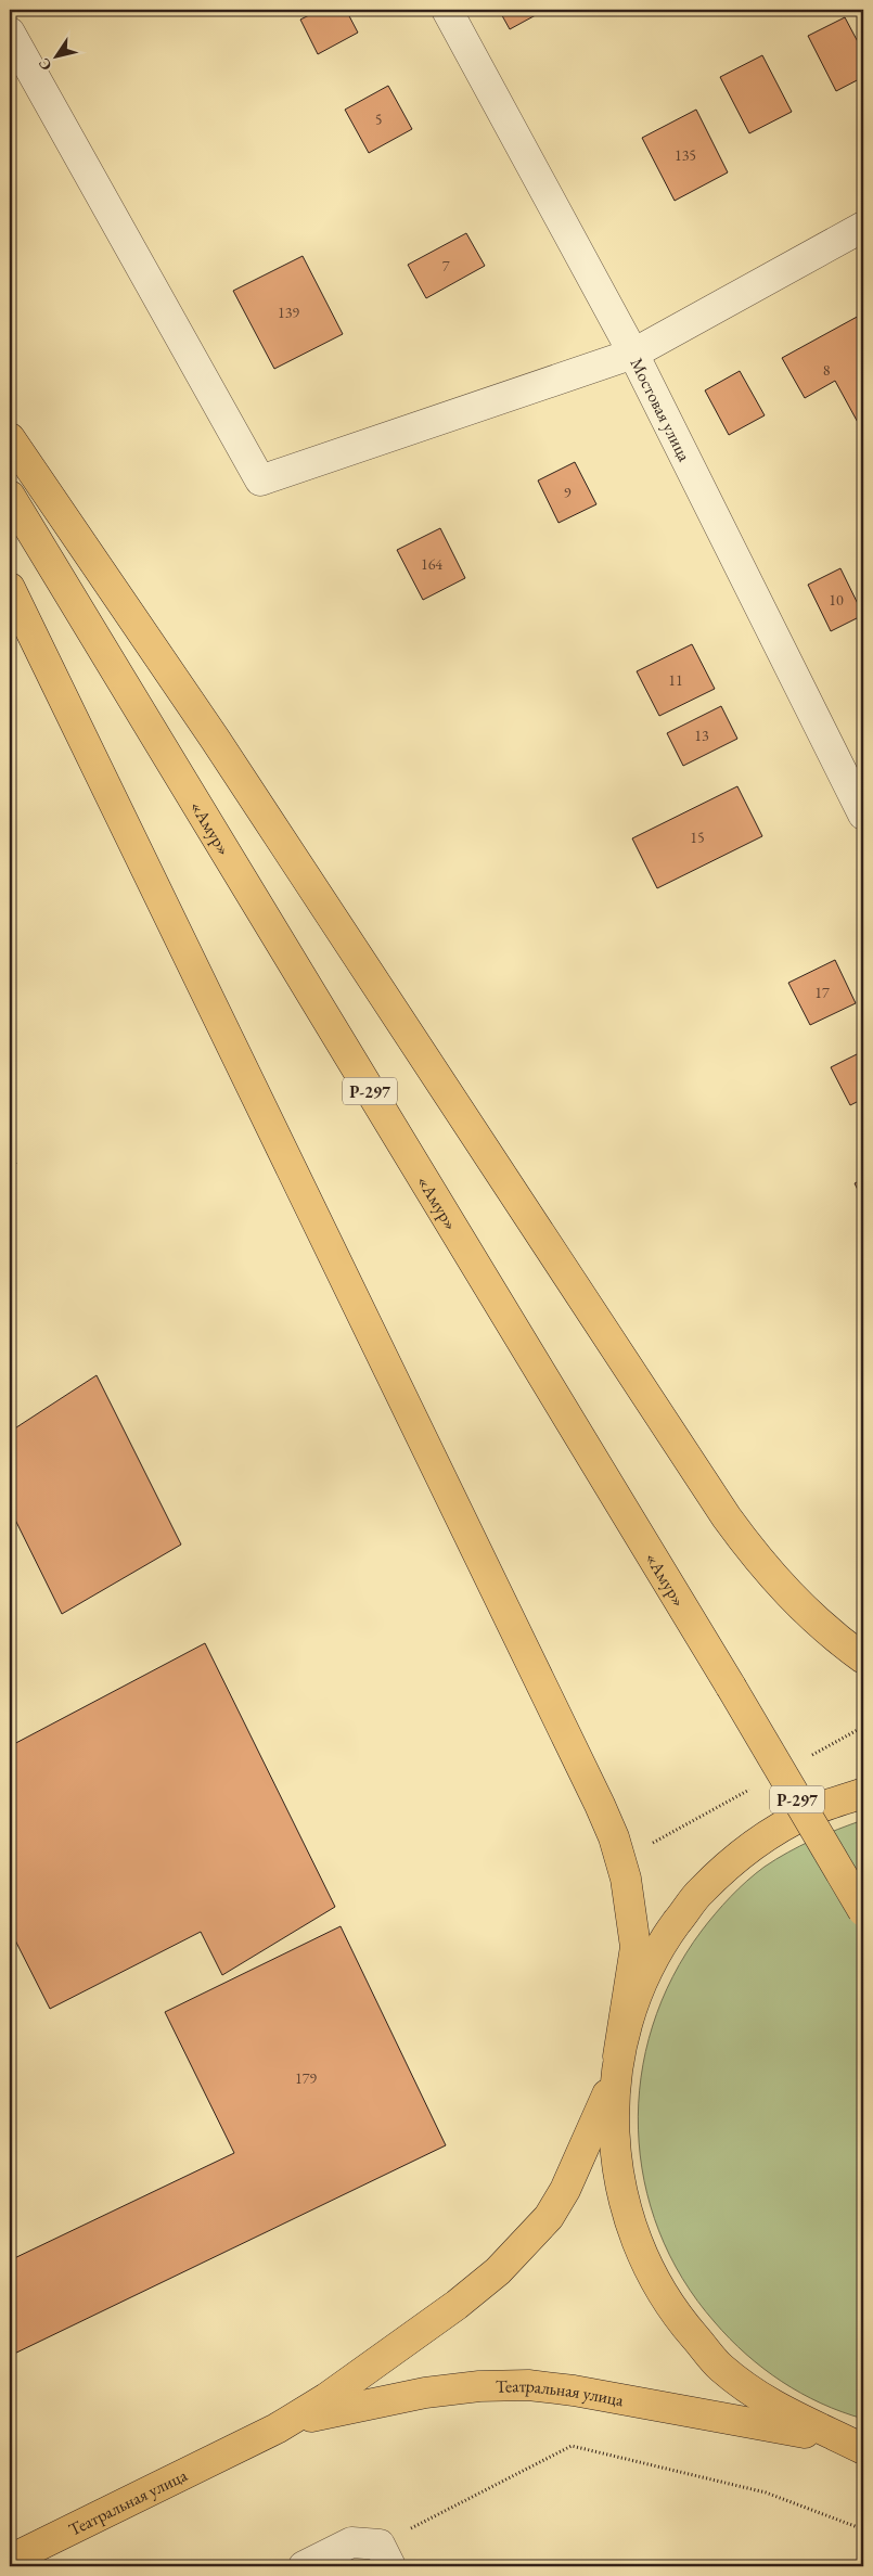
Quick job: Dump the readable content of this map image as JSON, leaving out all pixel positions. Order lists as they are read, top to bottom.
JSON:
{
  "streets": {
    "main road": ["«Амур»", "Р-297", "Театральная улица"],
    "street": ["Мостовая улица"]
  },
  "house_numbers": [
    "5",
    "135",
    "7",
    "139",
    "8",
    "9",
    "164",
    "10",
    "11",
    "13",
    "15",
    "17",
    "179"
  ],
  "north": "bottom left"
}
